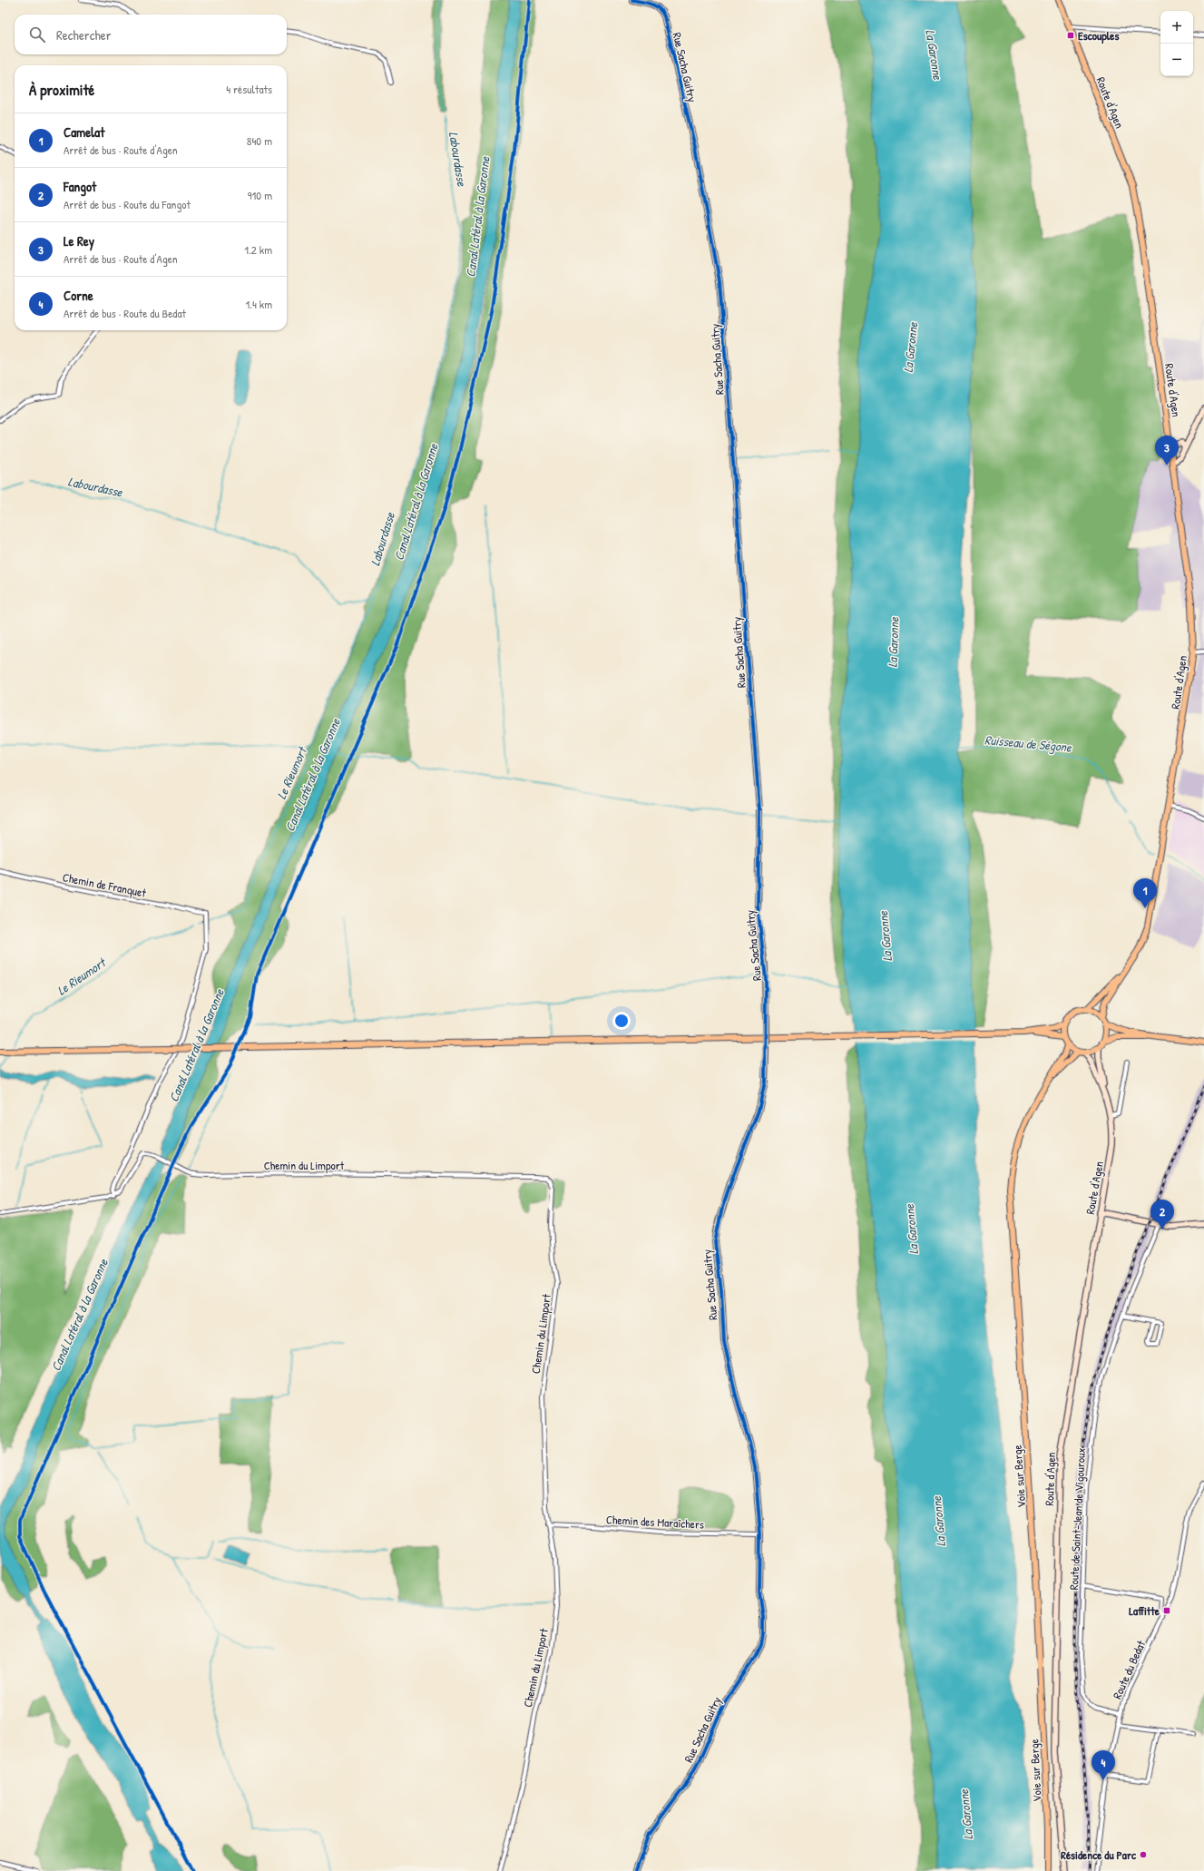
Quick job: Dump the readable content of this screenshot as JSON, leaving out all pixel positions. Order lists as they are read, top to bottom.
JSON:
{
  "streets": {
    "main road": ["Route d'Agen", "Voie sur Berge"],
    "street": [
      "Rue Sacha Guitry",
      "Chemin de Franquet",
      "Chemin du Limport",
      "Route de Saint-Jean de Vigouroux",
      "Chemin des Maraîchers",
      "Route du Bedat"
    ]
  },
  "crossings": [
    ["Rue Sacha Guitry", "Chemin des Maraîchers"],
    ["Chemin de Franquet", "Chemin du Limport"],
    ["Chemin du Limport", "Chemin des Maraîchers"],
    ["Route de Saint-Jean de Vigouroux", "Route du Bedat"]
  ],
  "water": [
    "La Garonne",
    "Labourdasse",
    "Canal Latéral à la Garonne",
    "Ruisseau de Ségone",
    "Le Rieumort"
  ],
  "places": {
    "transit": ["Escouples", "Laffitte"],
    "other": ["Résidence du Parc"]
  },
  "page": {
    "map_buttons": ["+", "−"],
    "search": "Rechercher",
    "heading": ["À proximité", "4 résultats"],
    "list": [
      {
        "mark": "1",
        "name": "Camelat",
        "note": "Arrêt de bus · Route d'Agen",
        "value": "840 m"
      },
      {
        "mark": "2",
        "name": "Fangot",
        "note": "Arrêt de bus · Route du Fangot",
        "value": "910 m"
      },
      {
        "mark": "3",
        "name": "Le Rey",
        "note": "Arrêt de bus · Route d'Agen",
        "value": "1.2 km"
      },
      {
        "mark": "4",
        "name": "Corne",
        "note": "Arrêt de bus · Route du Bedat",
        "value": "1.4 km"
      }
    ],
    "pins": [
      "3",
      "1",
      "2",
      "4"
    ]
  }
}
